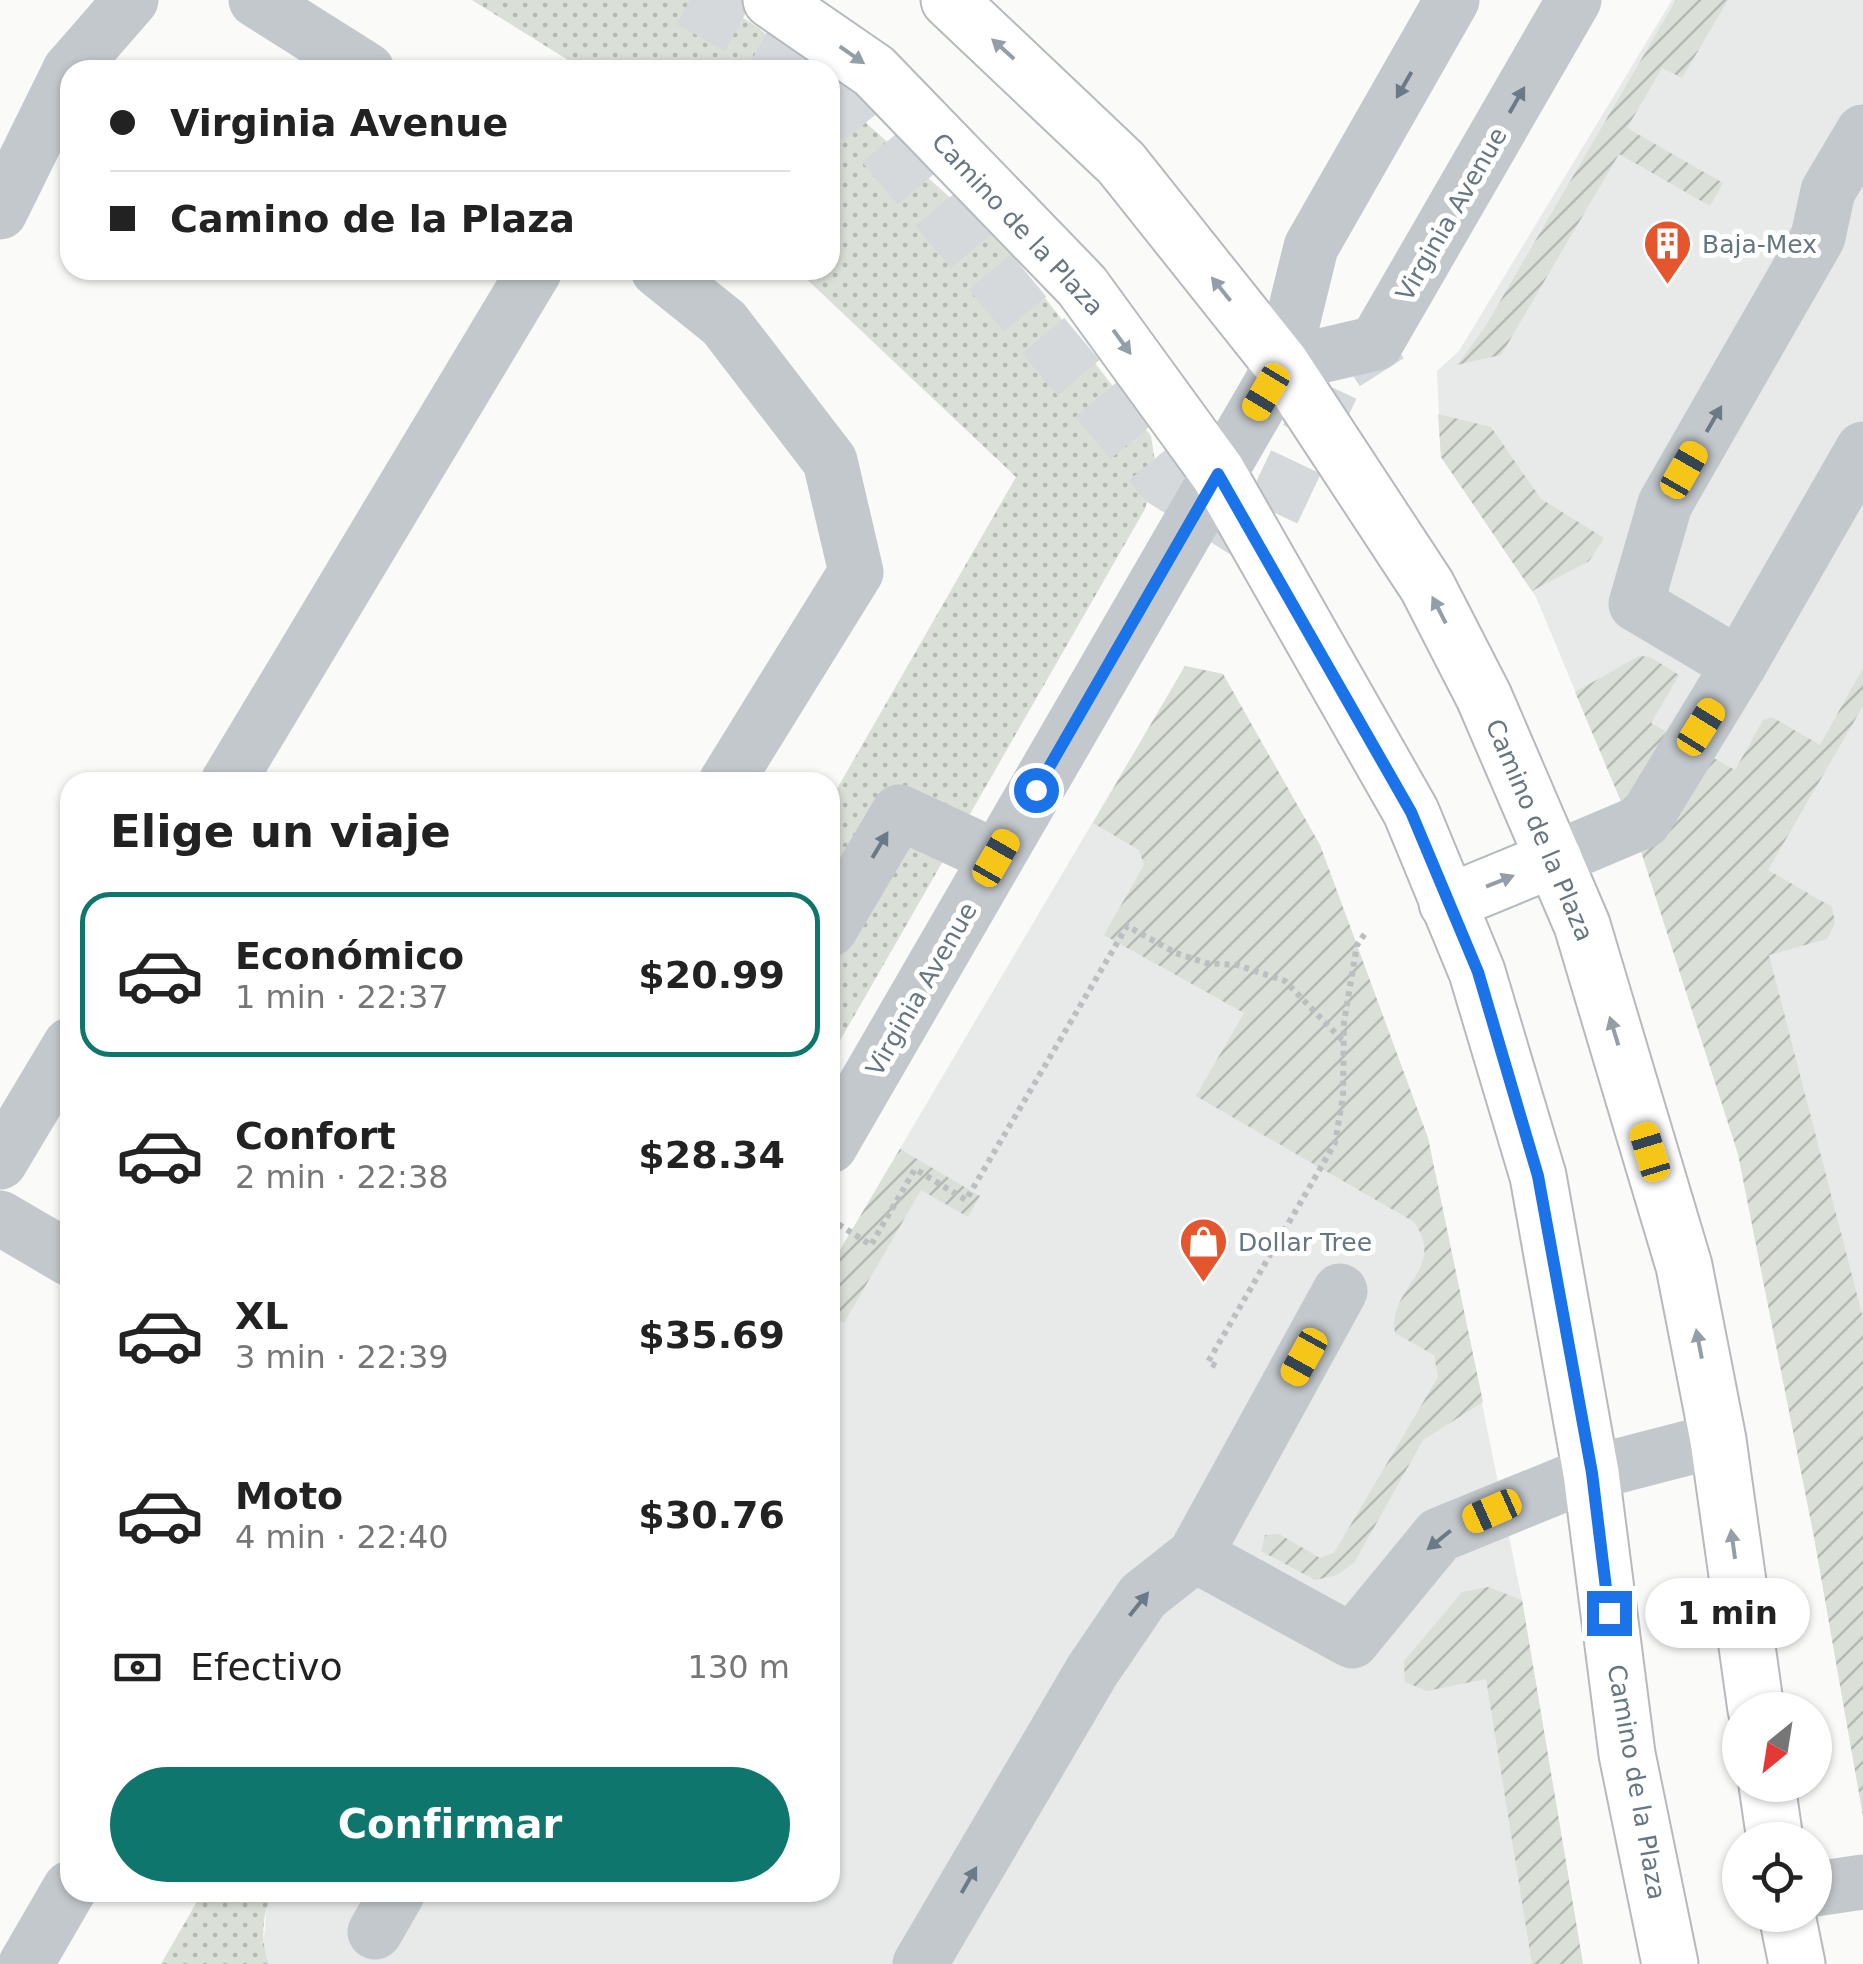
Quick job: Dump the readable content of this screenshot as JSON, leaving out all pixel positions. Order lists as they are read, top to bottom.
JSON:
{
  "streets": {
    "main road": ["Camino de la Plaza"],
    "street": ["Virginia Avenue"]
  },
  "crossings": [
    ["Virginia Avenue", "Camino de la Plaza"]
  ],
  "places": {
    "building": ["Baja-Mex"],
    "shop": ["Dollar Tree"]
  },
  "north": "bottom left",
  "page": {
    "banner": ["Virginia Avenue", "Camino de la Plaza"],
    "heading": "Elige un viaje",
    "list": [
      {
        "name": "Económico",
        "note": "1 min · 22:37",
        "value": "$20.99"
      },
      {
        "name": "Confort",
        "note": "2 min · 22:38",
        "value": "$28.34"
      },
      {
        "name": "XL",
        "note": "3 min · 22:39",
        "value": "$35.69"
      },
      {
        "name": "Moto",
        "note": "4 min · 22:40",
        "value": "$30.76"
      }
    ],
    "bubble": "1 min",
    "pay": ["Efectivo", "130 m"],
    "buttons": "Confirmar"
  }
}
